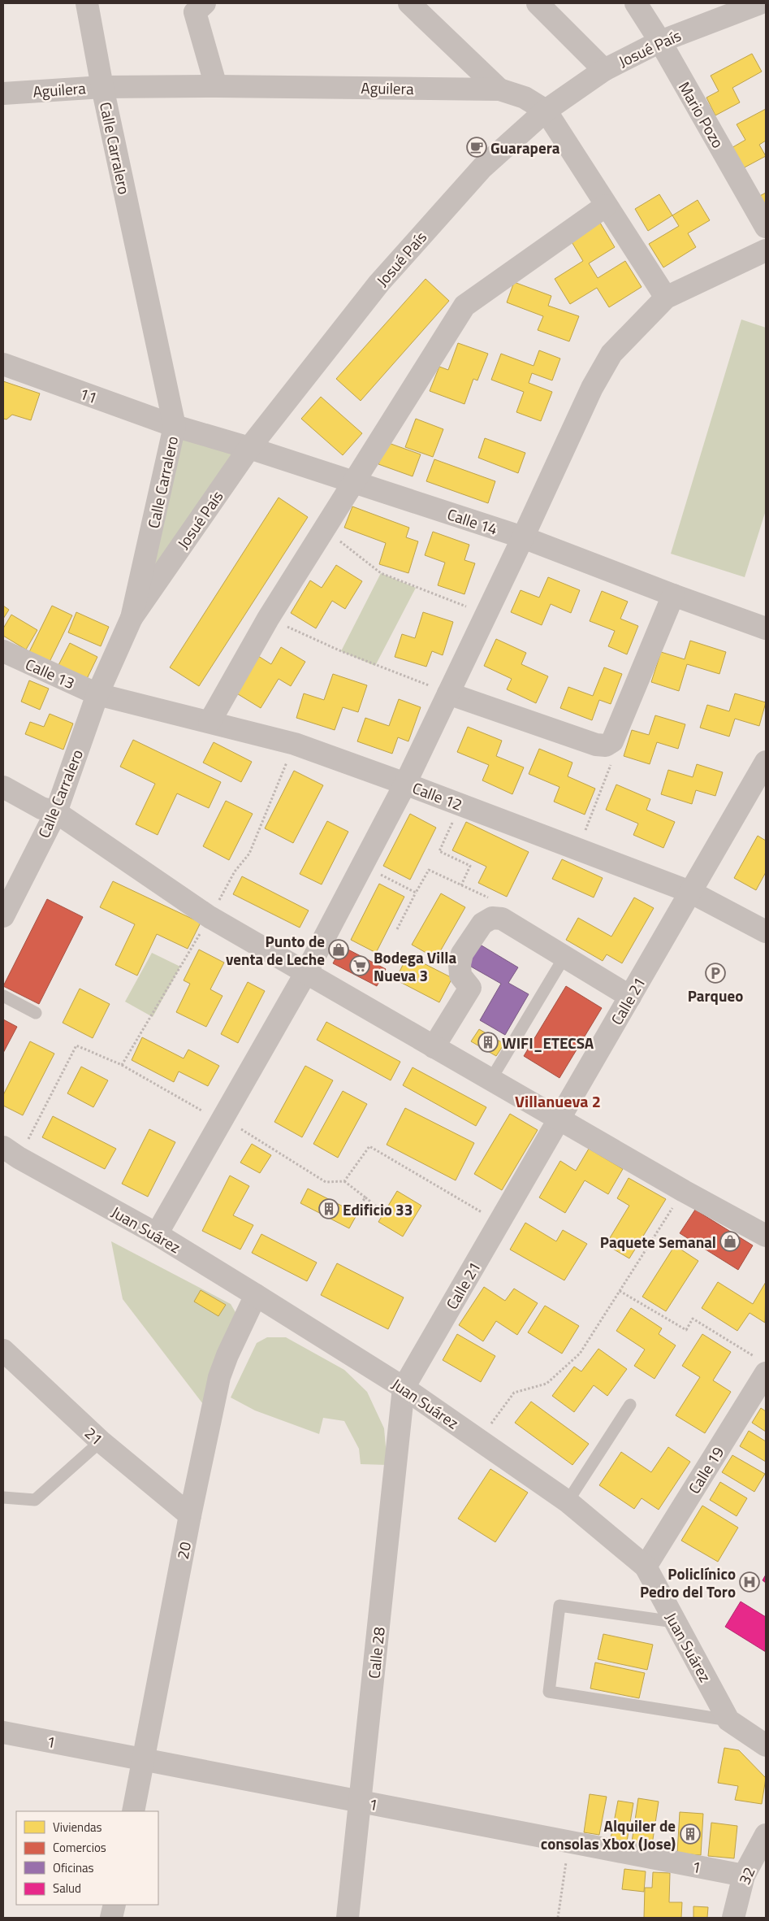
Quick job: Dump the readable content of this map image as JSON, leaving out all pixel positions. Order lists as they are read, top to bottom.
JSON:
{
  "streets": {
    "street": [
      "Josué País",
      "Aguilera",
      "Mario Pozo",
      "Calle Carralero",
      "11",
      "Calle 14",
      "Calle 13",
      "Calle 12",
      "Calle 21",
      "Juan Suárez",
      "21",
      "Calle 19",
      "20",
      "Calle 28",
      "1",
      "32"
    ]
  },
  "crossings": [
    ["Josué País", "Aguilera"],
    ["Josué País", "Mario Pozo"],
    ["Josué País", "Calle Carralero"],
    ["Josué País", "Calle 14"],
    ["Aguilera", "Calle Carralero"],
    ["Calle Carralero", "11"],
    ["Calle Carralero", "Calle 14"],
    ["Calle Carralero", "Calle 13"],
    ["Calle Carralero", "Calle 12"],
    ["11", "Calle 14"],
    ["Calle 13", "Calle 12"],
    ["Calle 12", "Calle 21"],
    ["Calle 21", "Juan Suárez"],
    ["Calle 21", "Calle 28"],
    ["Juan Suárez", "Calle 19"],
    ["Juan Suárez", "20"],
    ["Juan Suárez", "Calle 28"],
    ["21", "20"],
    ["20", "1"],
    ["Calle 28", "1"],
    ["1", "32"]
  ],
  "districts": ["Villanueva 2"],
  "places": {
    "cafe": ["Guarapera"],
    "shop": ["Punto de venta de Leche", "Paquete Semanal"],
    "supermarket": ["Bodega Villa Nueva 3"],
    "parking": ["Parqueo"],
    "building": ["WIFI_ETECSA", "Edificio 33", "Alquiler de consolas Xbox (Jose)"],
    "hospital": ["Policlínico Pedro del Toro"]
  },
  "legend": [
    "Viviendas",
    "Comercios",
    "Oficinas",
    "Salud"
  ]
}
